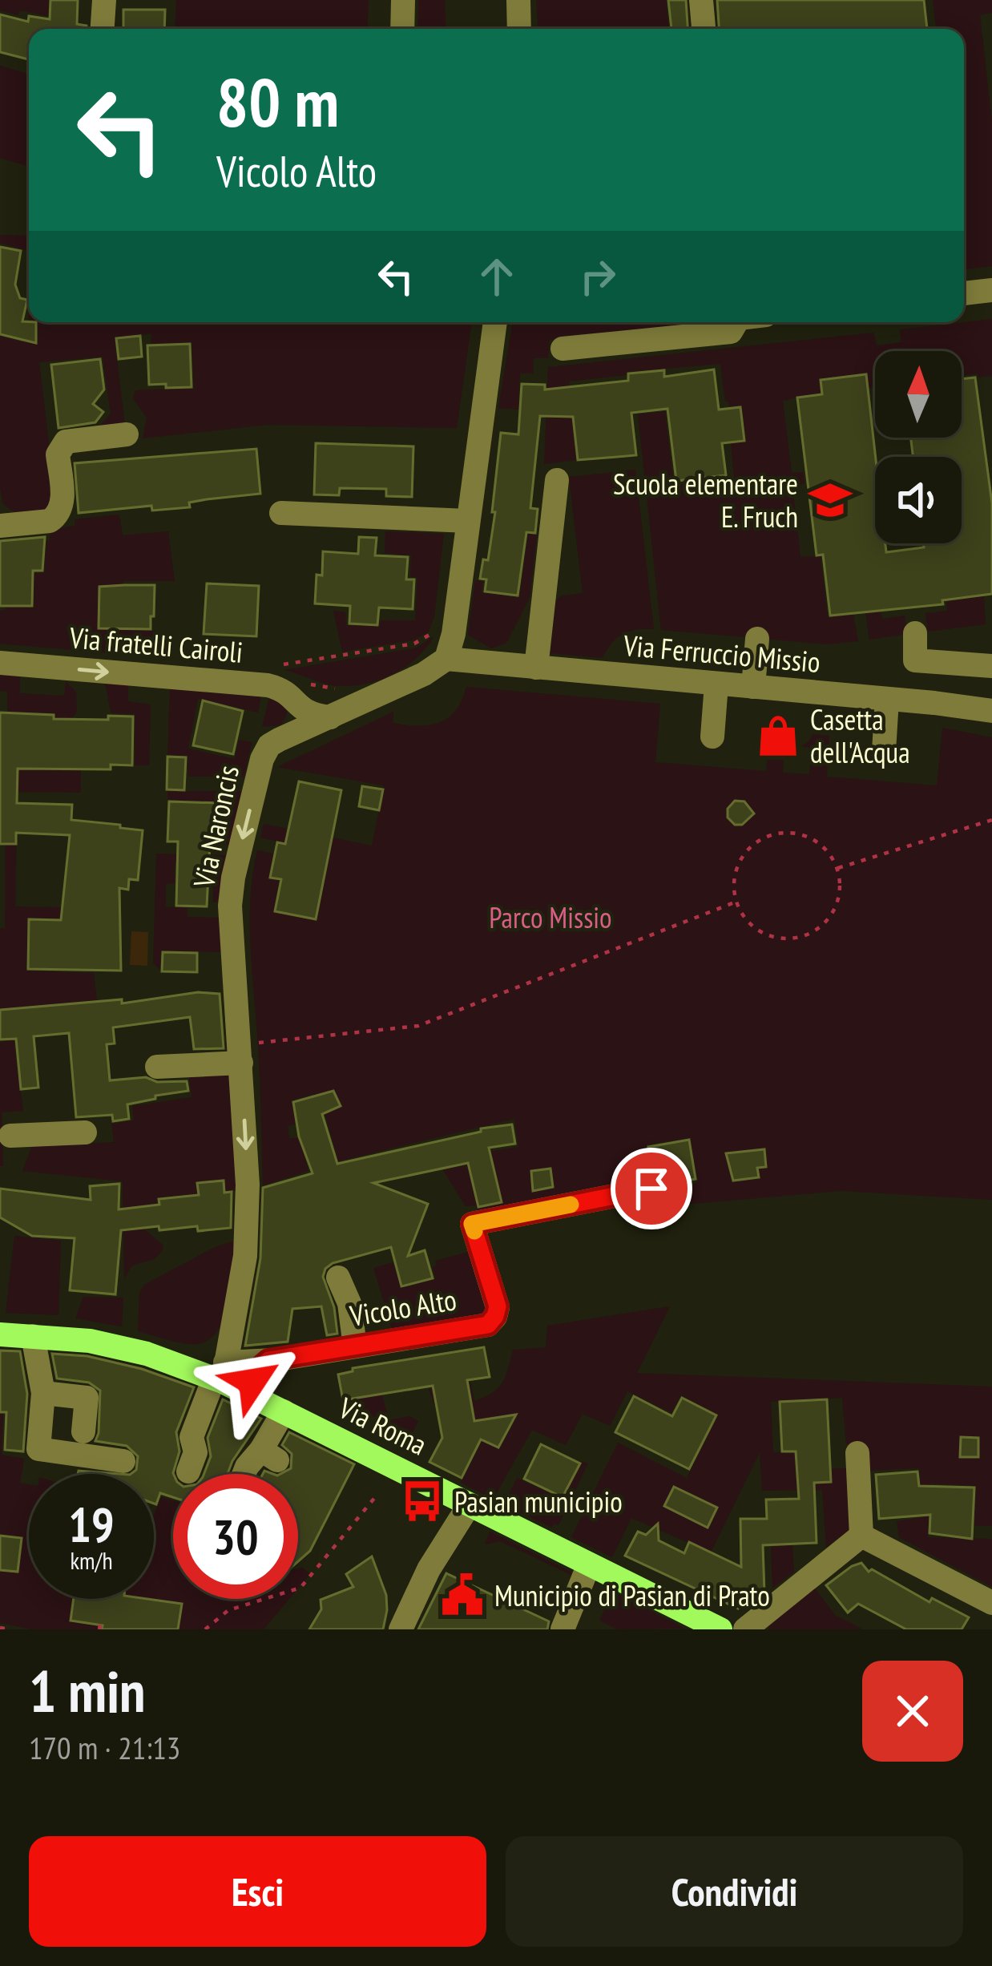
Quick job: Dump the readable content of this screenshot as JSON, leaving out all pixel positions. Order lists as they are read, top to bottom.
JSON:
{
  "streets": {
    "main road": ["Via Roma"],
    "street": [
      "Via fratelli Cairoli",
      "Via Ferruccio Missio",
      "Via Naroncis",
      "Vicolo Alto"
    ]
  },
  "crossings": [
    ["Via Naroncis", "Vicolo Alto"],
    ["Via Naroncis", "Via Roma"],
    ["Vicolo Alto", "Via Roma"]
  ],
  "one_way": ["Via Naroncis"],
  "parks": ["Parco Missio"],
  "places": {
    "school or university": ["Scuola elementare E. Fruch"],
    "shop": ["Casetta dell'Acqua"],
    "bus stop": ["Pasian municipio"],
    "public building": ["Municipio di Pasian di Prato"]
  },
  "north": "top",
  "page": {
    "turn": ["80 m", "Vicolo Alto"],
    "speed": "19 km/h",
    "limit": "30",
    "heading": ["1 min", "170 m · 21:13"],
    "buttons": ["Esci", "Condividi"]
  }
}
